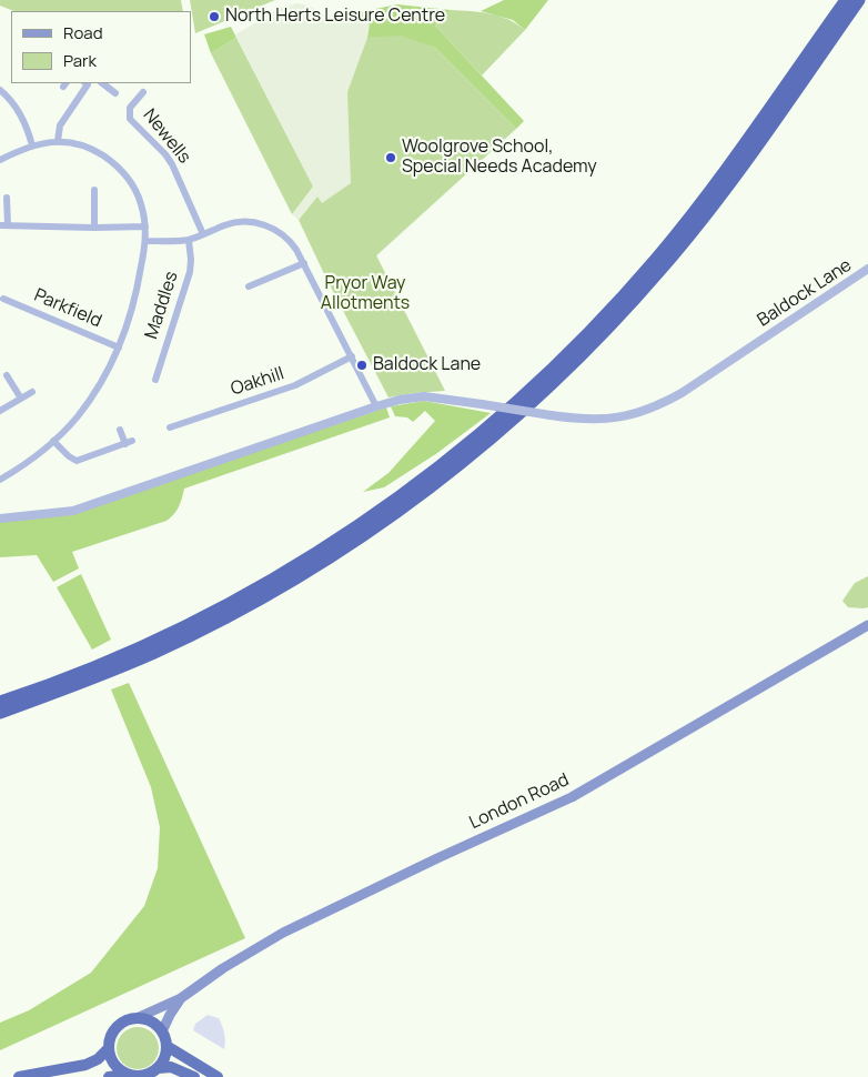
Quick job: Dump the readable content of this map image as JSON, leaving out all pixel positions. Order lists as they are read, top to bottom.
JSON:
{
  "streets": {
    "main road": ["London Road"],
    "street": [
      "Newells",
      "Baldock Lane",
      "Maddles",
      "Parkfield",
      "Oakhill"
    ]
  },
  "parks": ["Pryor Way Allotments"],
  "places": ["North Herts Leisure Centre", "Woolgrove School, Special Needs Academy", "Baldock Lane"],
  "legend": ["Road", "Park"]
}
